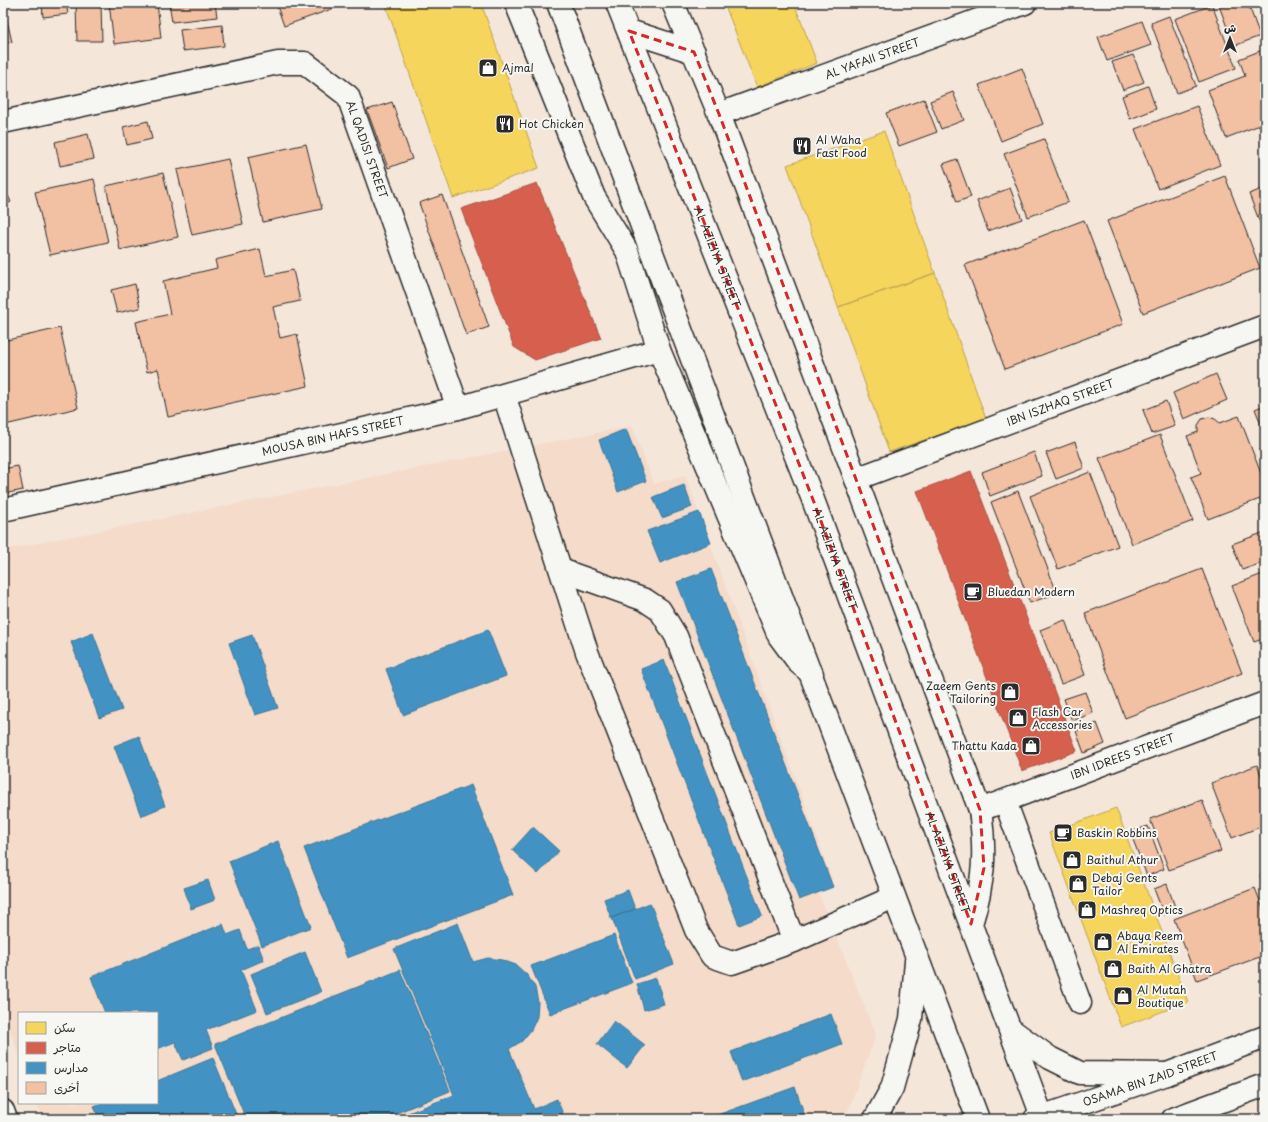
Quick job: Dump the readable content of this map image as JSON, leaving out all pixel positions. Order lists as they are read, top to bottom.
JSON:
{
  "streets": {
    "street": [
      "AL YAFAII STREET",
      "AL QADISI STREET",
      "AL AZIZIYA STREET",
      "IBN ISZHAQ STREET",
      "MOUSA BIN HAFS STREET",
      "IBN IDREES STREET",
      "OSAMA BIN ZAID STREET"
    ]
  },
  "crossings": [
    ["AL QADISI STREET", "MOUSA BIN HAFS STREET"],
    ["AL AZIZIYA STREET", "OSAMA BIN ZAID STREET"]
  ],
  "places": {
    "shop": [
      "Ajmal",
      "Zaeem Gents Tailoring",
      "Flash Car Accessories",
      "Thattu Kada",
      "Baithul Athur",
      "Debaj Gents Tailor",
      "Mashreq Optics",
      "Abaya Reem Al Emirates",
      "Baith Al Ghatra",
      "Al Mutah Boutique"
    ],
    "restaurant": ["Hot Chicken", "Al Waha Fast Food"],
    "cafe": ["Bluedan Modern", "Baskin Robbins"]
  },
  "legend": [
    "سكن",
    "متاجر",
    "مدارس",
    "أخرى"
  ],
  "north": "top"
}
